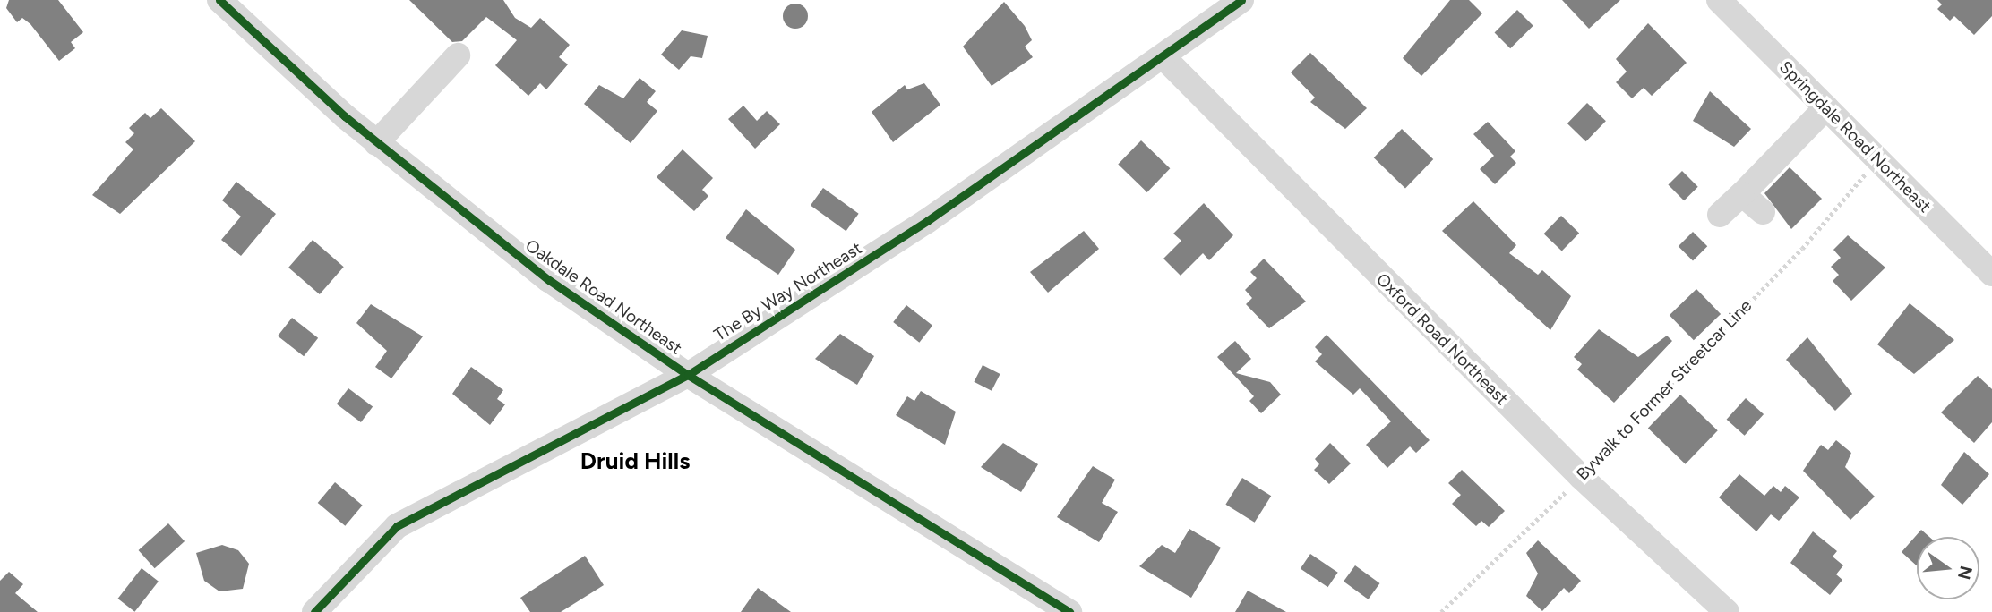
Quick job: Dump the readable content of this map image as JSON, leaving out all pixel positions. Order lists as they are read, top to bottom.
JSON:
{
  "streets": {
    "street": [
      "Springdale Road Northeast",
      "The By Way Northeast",
      "Oakdale Road Northeast",
      "Oxford Road Northeast"
    ],
    "path": ["Bywalk to Former Streetcar Line"]
  },
  "crossings": [
    ["Springdale Road Northeast", "Bywalk to Former Streetcar Line"],
    ["The By Way Northeast", "Oakdale Road Northeast"],
    ["The By Way Northeast", "Oxford Road Northeast"],
    ["Oxford Road Northeast", "Bywalk to Former Streetcar Line"]
  ],
  "districts": ["Druid Hills"],
  "north": "right"
}
